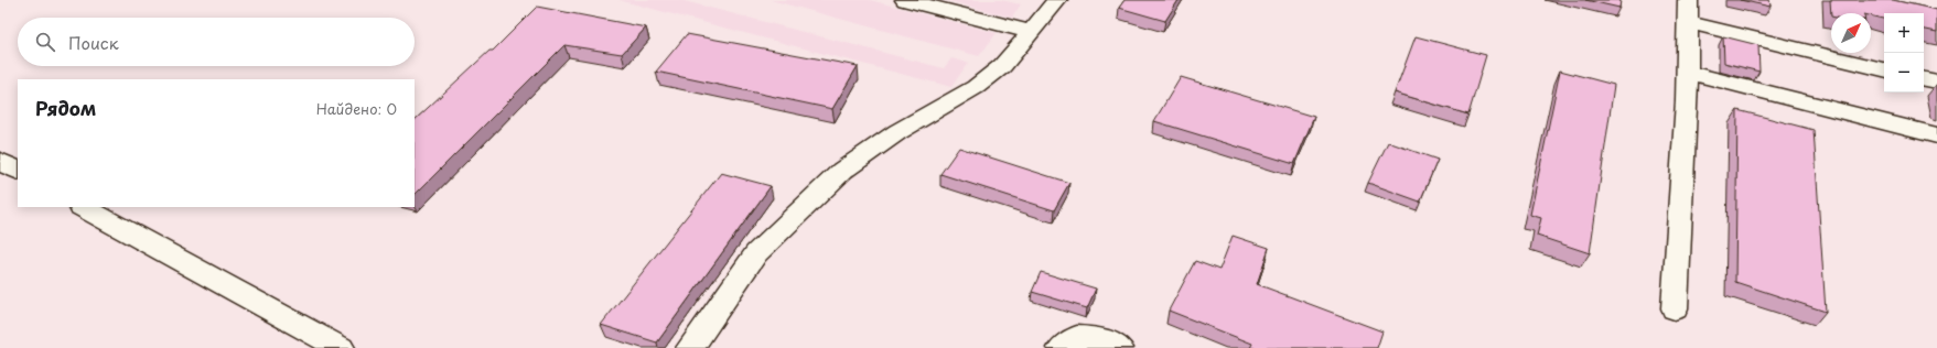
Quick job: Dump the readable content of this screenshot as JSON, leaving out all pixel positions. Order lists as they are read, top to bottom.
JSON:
{
  "north": "top right",
  "page": {
    "map_buttons": ["+", "−"],
    "search": "Поиск",
    "heading": ["Рядом", "Найдено: 0"]
  }
}
